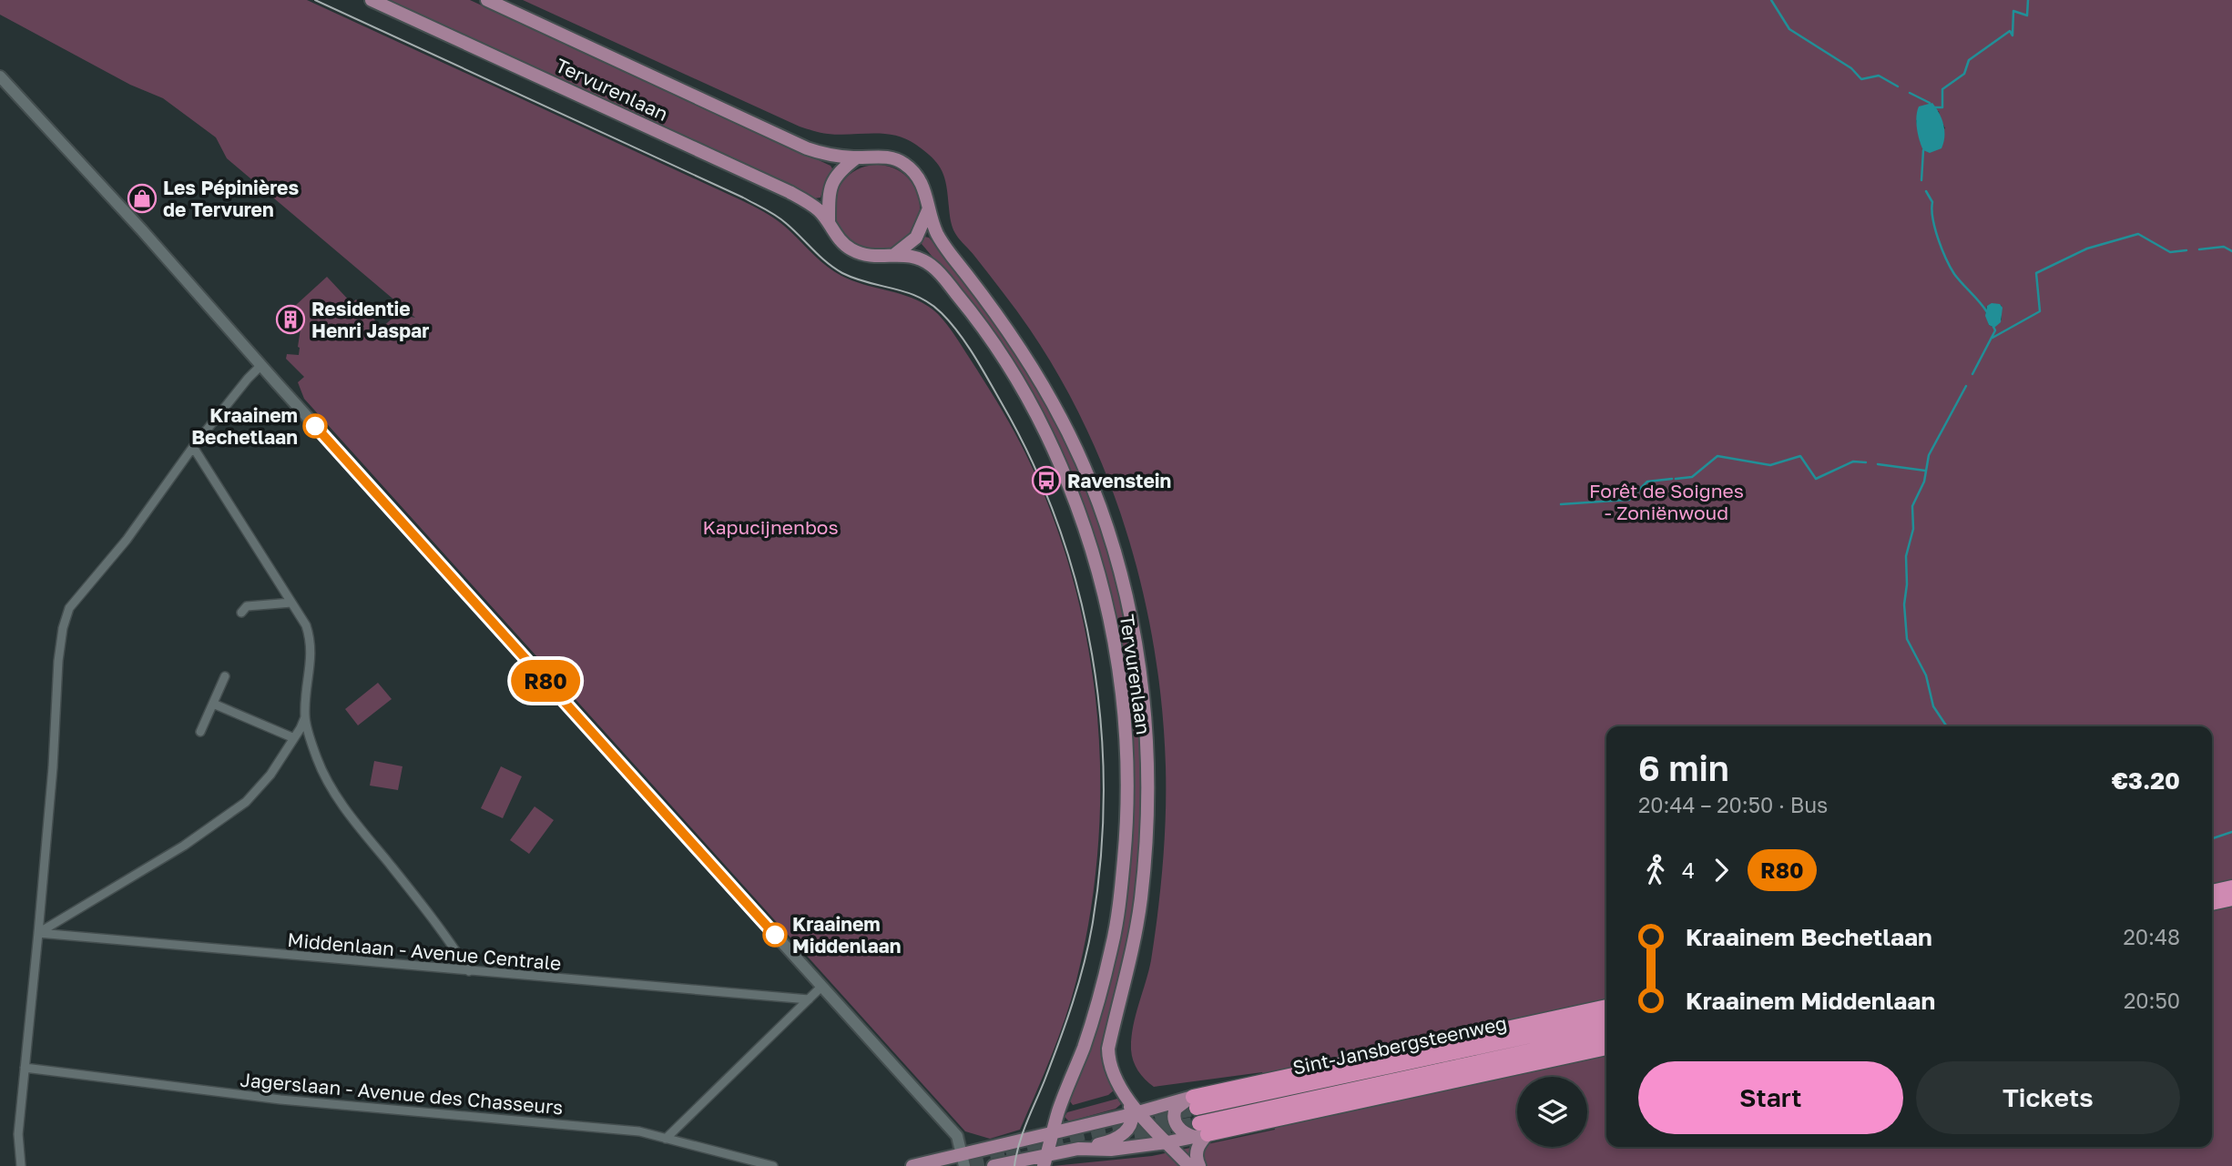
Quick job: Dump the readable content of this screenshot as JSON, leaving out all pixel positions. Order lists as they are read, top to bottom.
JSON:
{
  "streets": {
    "highway": ["Sint-Jansbergsteenweg"],
    "main road": ["Tervurenlaan"],
    "street": ["Middenlaan - Avenue Centrale", "Jagerslaan - Avenue des Chasseurs"]
  },
  "parks": ["Forêt de Soignes - Zoniënwoud", "Kapucijnenbos"],
  "places": {
    "shop": ["Les Pépinières de Tervuren"],
    "building": ["Residentie Henri Jaspar"],
    "other": ["Kraainem Bechetlaan", "Kraainem Middenlaan"],
    "bus stop": ["Ravenstein"]
  },
  "lines": ["bus line R80"],
  "page": {
    "on_map": "R80",
    "heading": ["6 min", "20:44 – 20:50 · Bus", "€3.20"],
    "legs": ["4", "R80"],
    "list": [
      {
        "name": "Kraainem Bechetlaan",
        "value": "20:48"
      },
      {
        "name": "Kraainem Middenlaan",
        "value": "20:50"
      }
    ],
    "buttons": ["Start", "Tickets"]
  }
}
